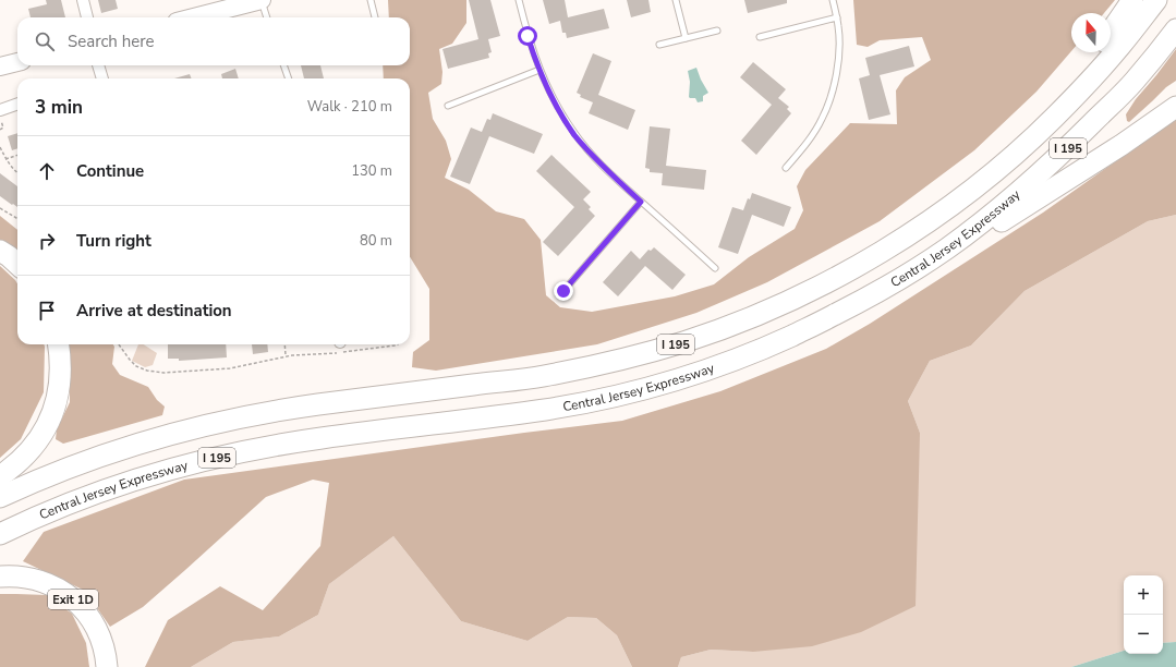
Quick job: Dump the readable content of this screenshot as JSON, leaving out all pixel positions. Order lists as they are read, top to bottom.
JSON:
{
  "streets": {
    "highway": ["I 195", "Central Jersey Expressway", "Exit 1D"]
  },
  "north": "top",
  "page": {
    "search": "Search here",
    "heading": ["3 min", "Walk · 210 m"],
    "list": [
      ["Continue", "130 m"],
      ["Turn right", "80 m"],
      "Arrive at destination"
    ],
    "map_buttons": ["+", "−"]
  }
}
